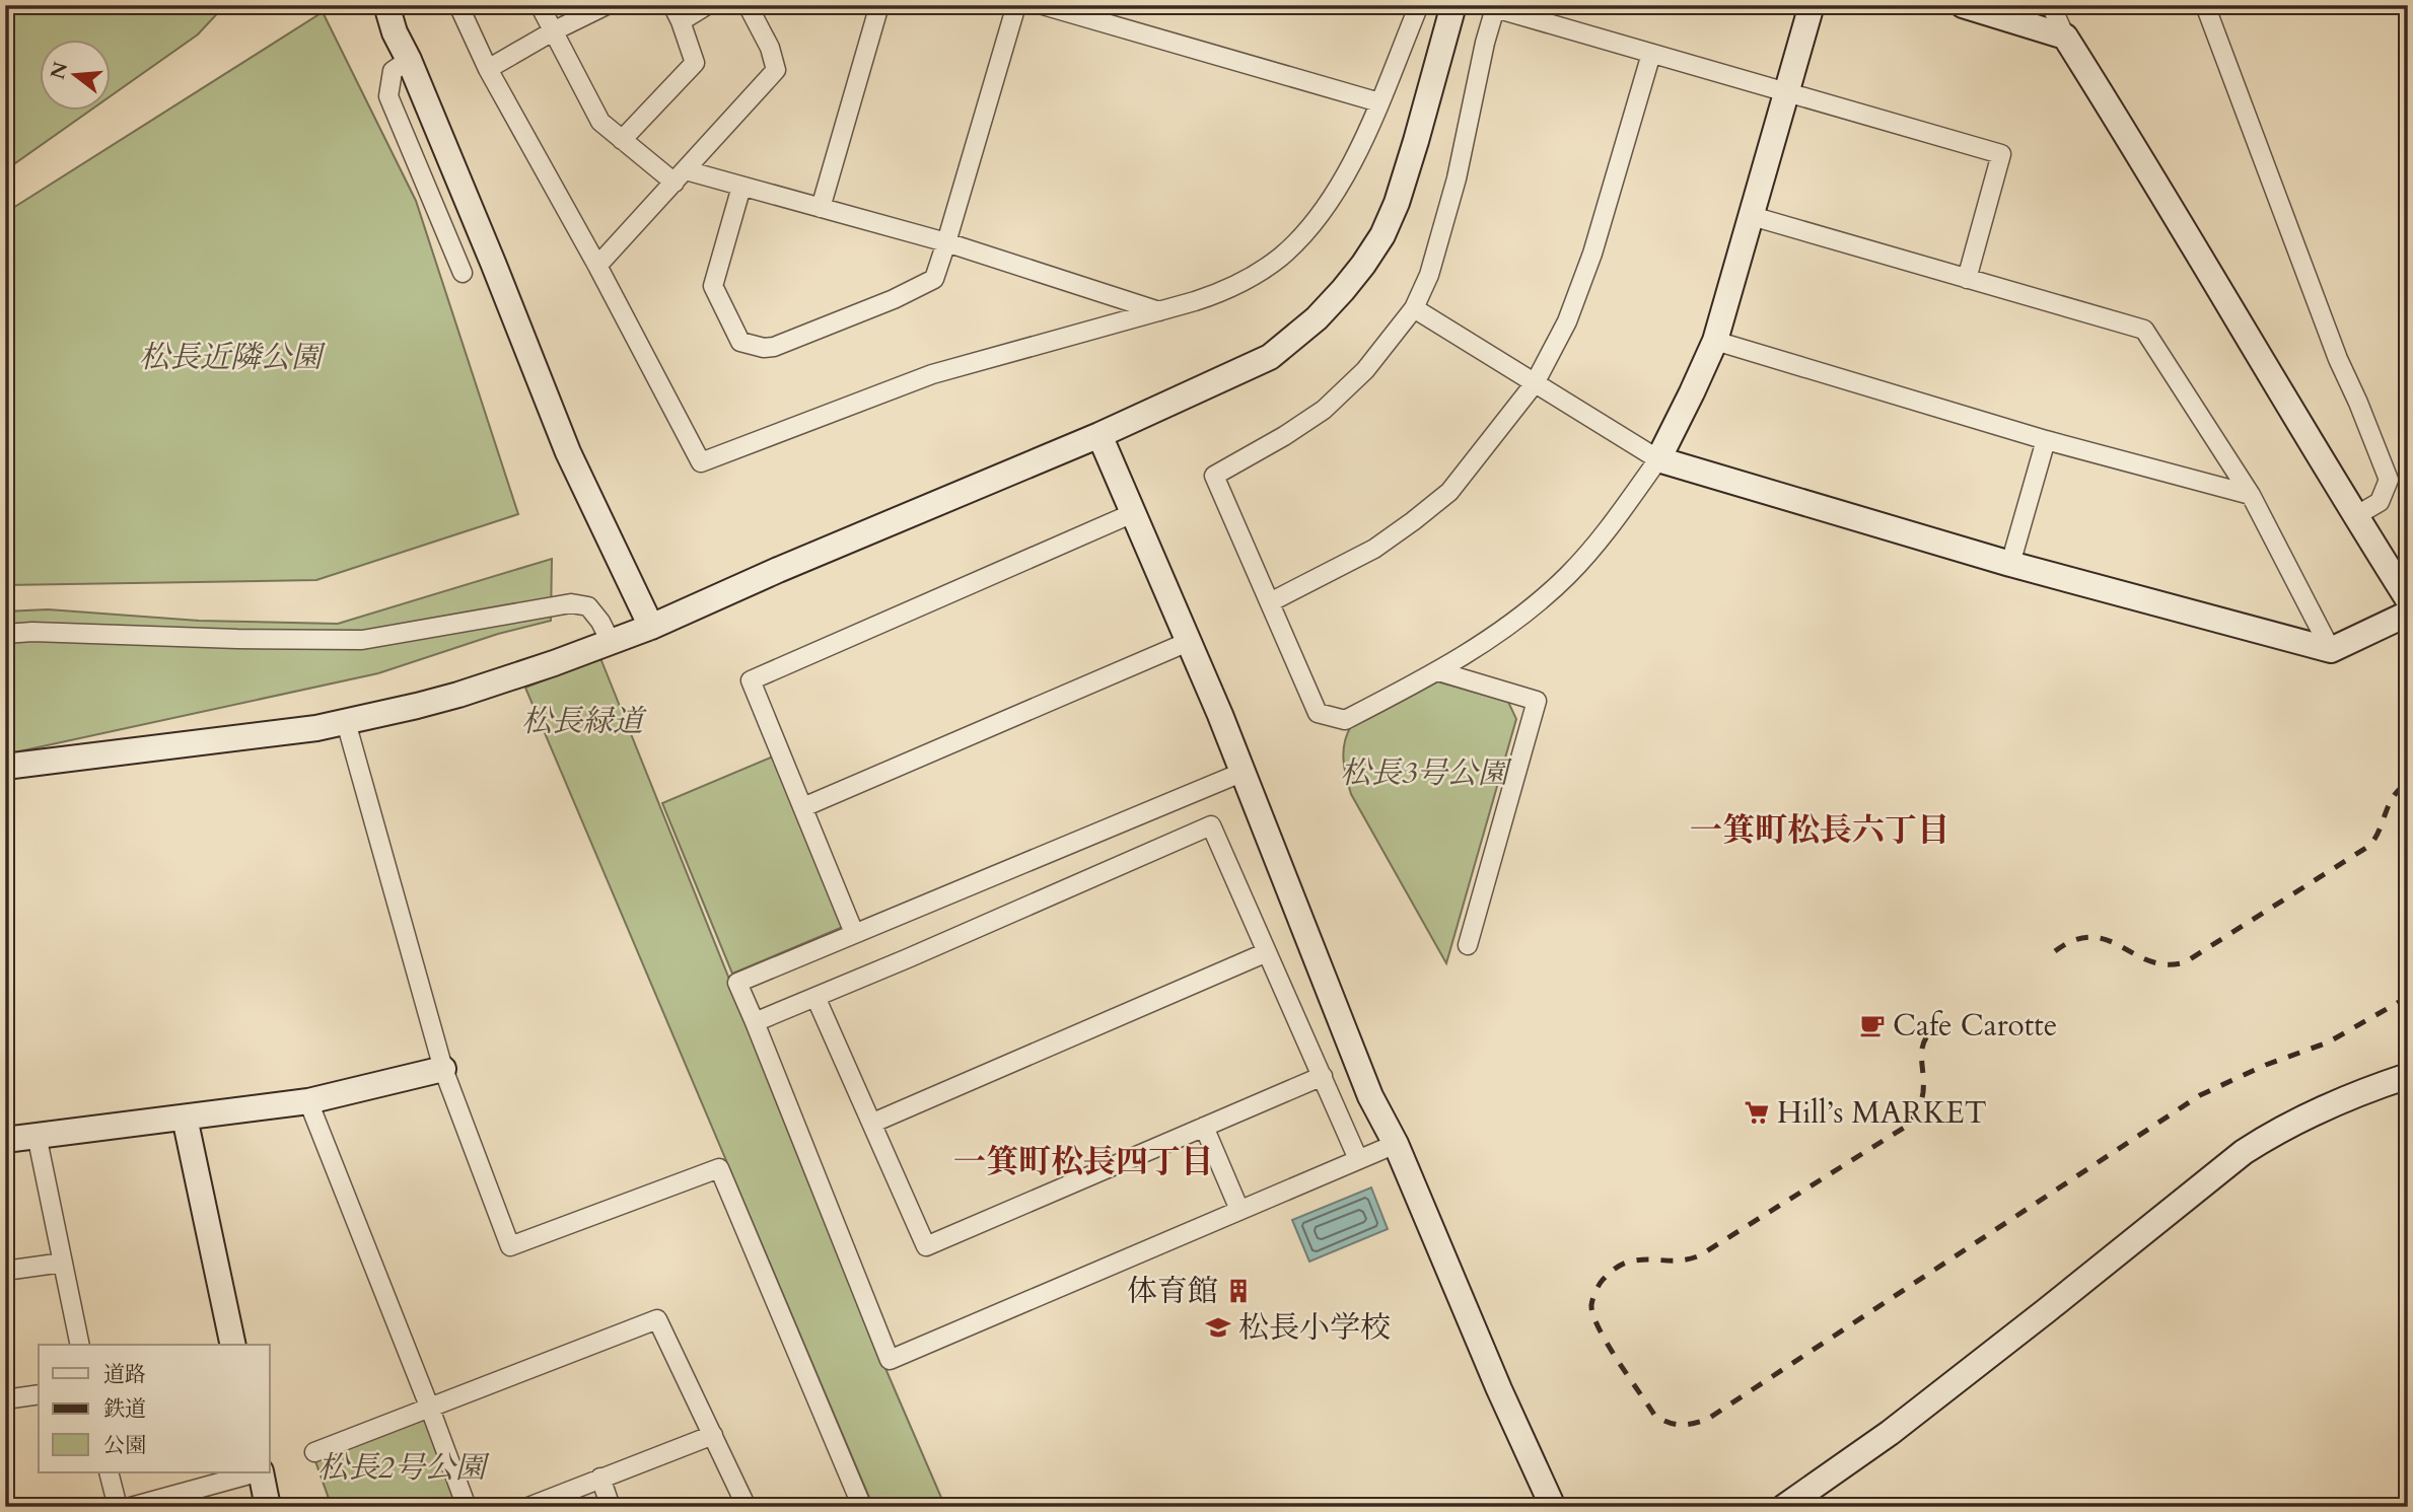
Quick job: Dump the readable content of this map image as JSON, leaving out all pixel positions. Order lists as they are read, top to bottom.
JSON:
{
  "districts": ["一箕町松長六丁目", "一箕町松長四丁目"],
  "parks": [
    "松長近隣公園",
    "松長緑道",
    "松長3号公園",
    "松長2号公園"
  ],
  "places": {
    "cafe": ["Cafe Carotte"],
    "supermarket": ["Hill’s MARKET"],
    "building": ["体育館"],
    "school or university": ["松長小学校"]
  },
  "legend": ["道路", "鉄道", "公園"],
  "north": "left"
}
